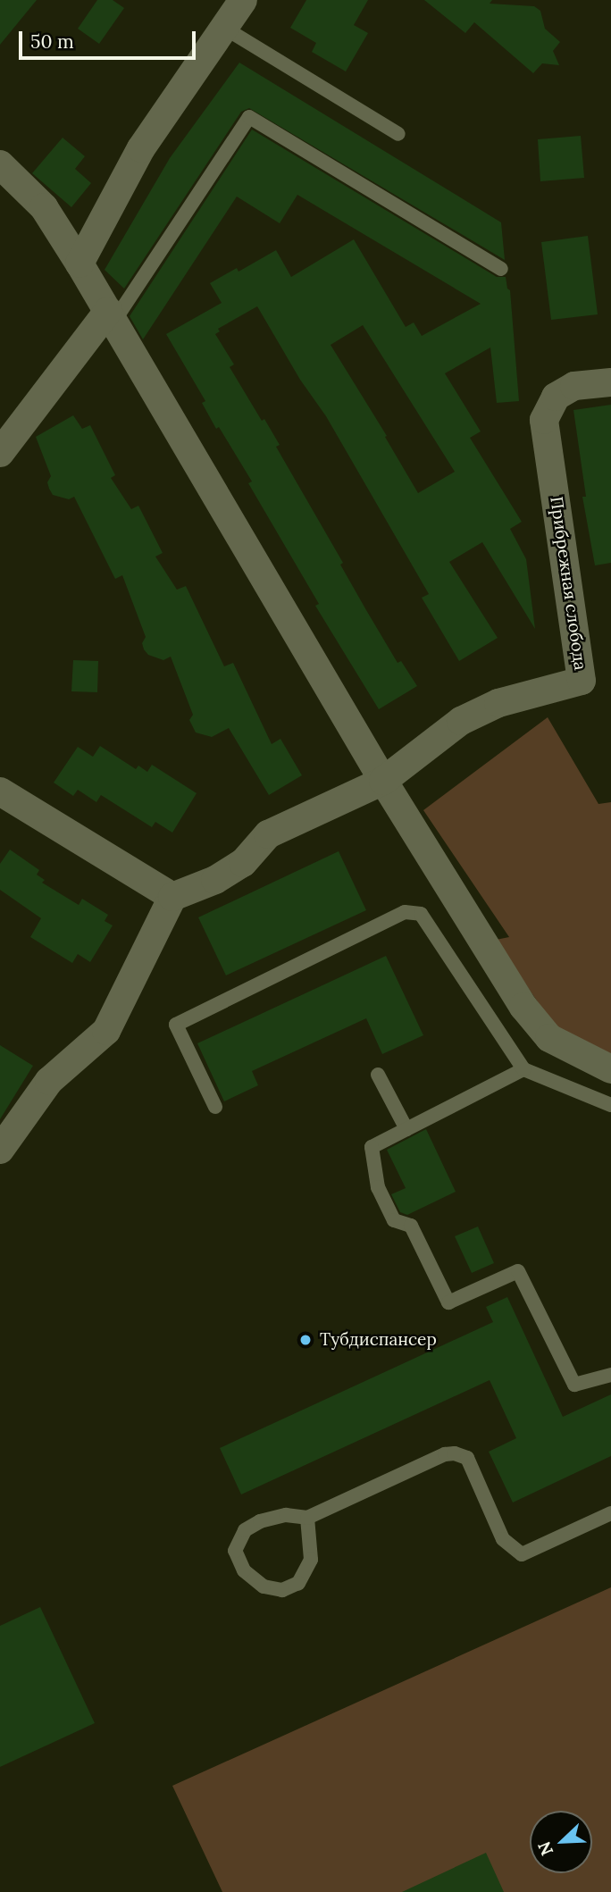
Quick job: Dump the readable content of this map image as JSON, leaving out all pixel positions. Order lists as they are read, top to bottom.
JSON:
{
  "streets": {
    "street": ["Прибрежная слобода"]
  },
  "places": ["Тубдиспансер"],
  "scale_bar": "50 m",
  "north": "bottom left"
}
